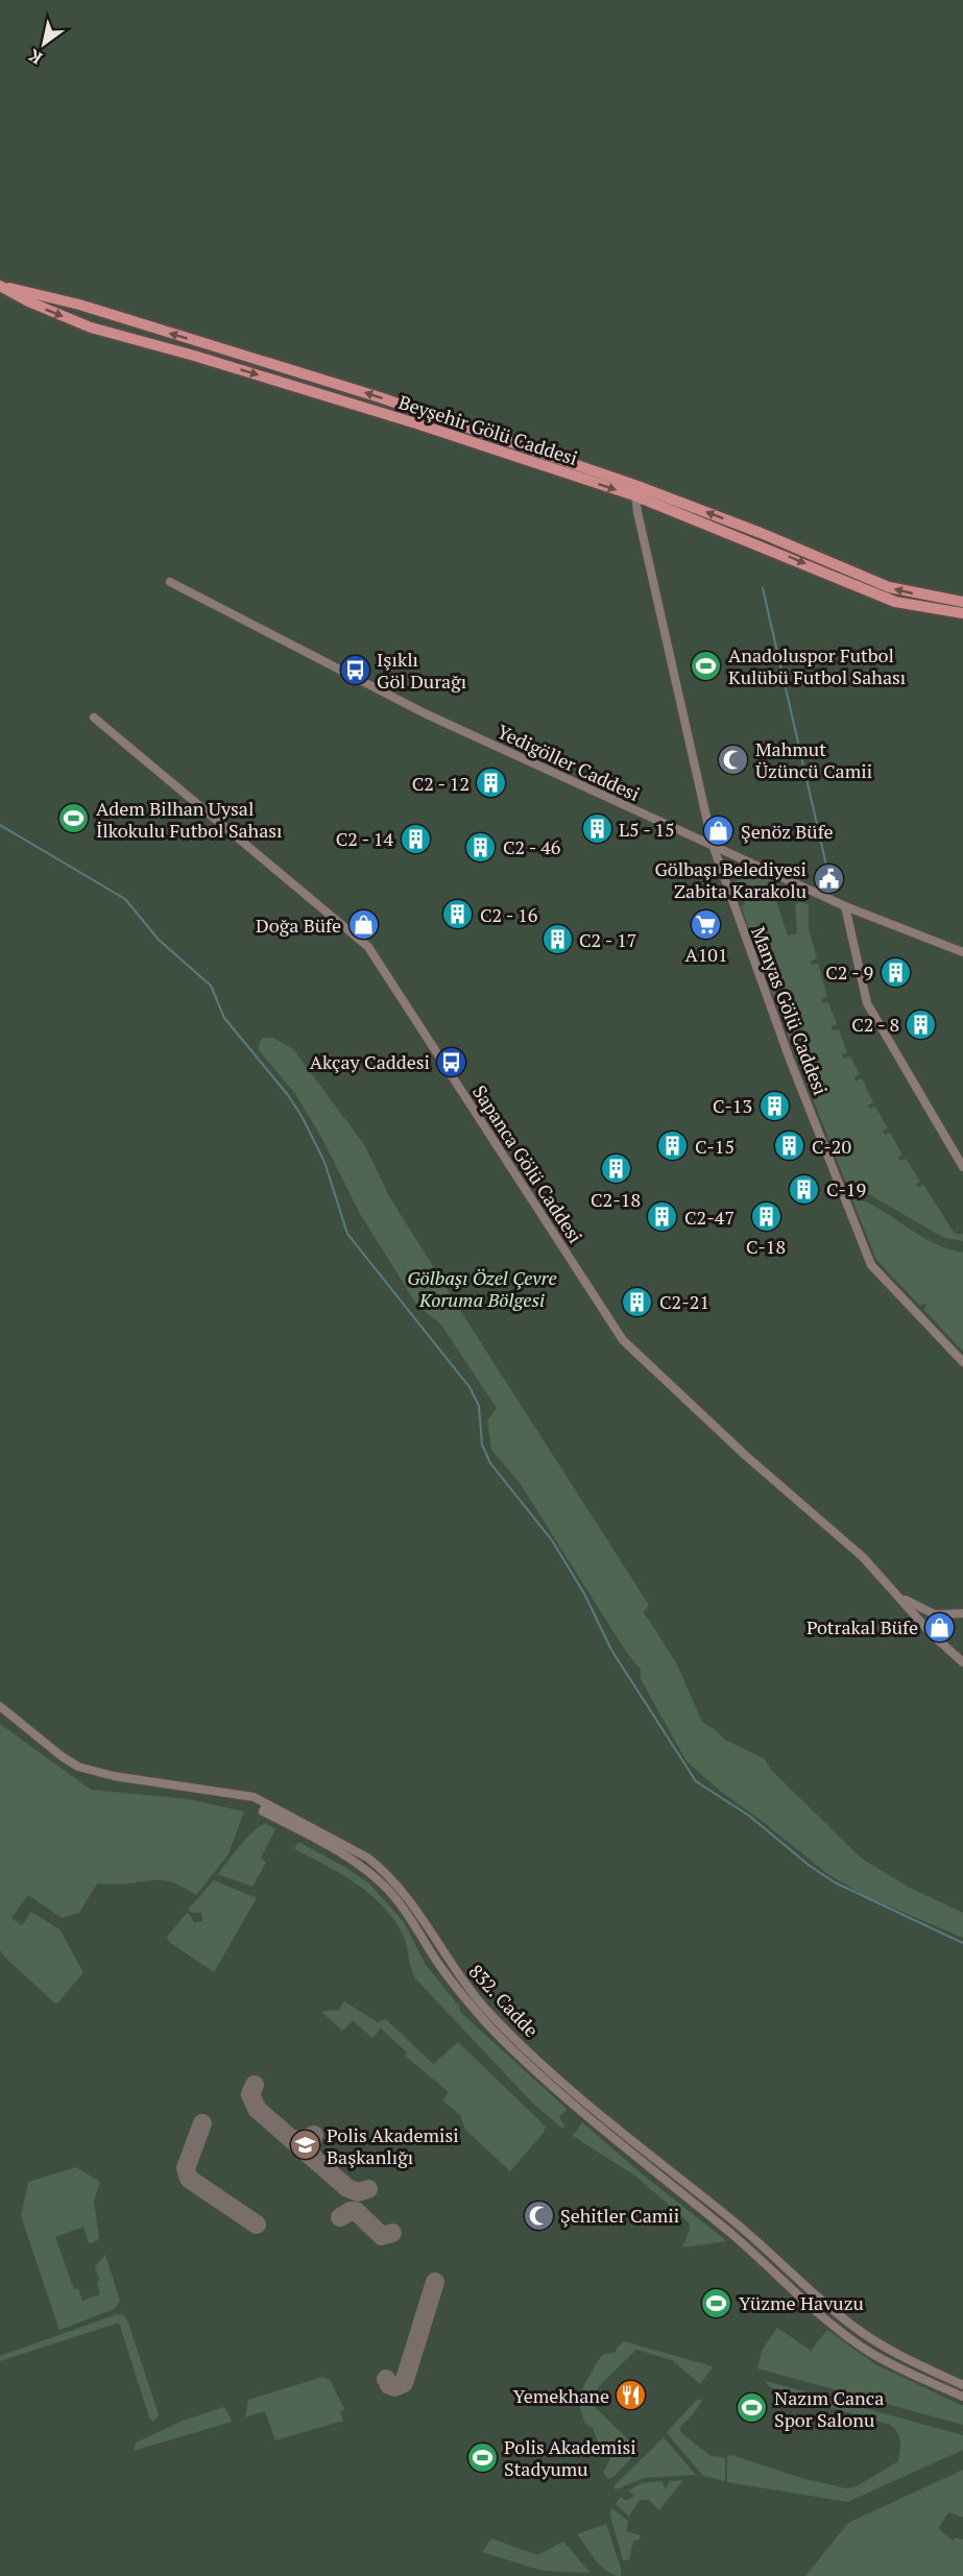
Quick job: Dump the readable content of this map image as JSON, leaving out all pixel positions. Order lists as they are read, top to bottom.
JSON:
{
  "streets": {
    "main road": ["Beyşehir Gölü Caddesi"],
    "street": [
      "Yedigöller Caddesi",
      "Manyas Gölü Caddesi",
      "Sapanca Gölü Caddesi",
      "832. Cadde"
    ]
  },
  "crossings": [
    ["Beyşehir Gölü Caddesi", "Manyas Gölü Caddesi"],
    ["Yedigöller Caddesi", "Manyas Gölü Caddesi"]
  ],
  "parks": ["Gölbaşı Özel Çevre Koruma Bölgesi"],
  "places": {
    "sports": [
      "Anadoluspor Futbol Kulübü Futbol Sahası",
      "Adem Bilhan Uysal İlkokulu Futbol Sahası",
      "Yüzme Havuzu",
      "Nazım Canca Spor Salonu",
      "Polis Akademisi Stadyumu"
    ],
    "bus stop": ["Işıklı Göl Durağı", "Akçay Caddesi"],
    "mosque": ["Mahmut Üzüncü Camii", "Şehitler Camii"],
    "building": [
      "C2 - 12",
      "L5 - 15",
      "C2 - 14",
      "C2 - 46",
      "C2 - 16",
      "C2 - 17",
      "C2 - 9",
      "C2 - 8",
      "C-13",
      "C-15",
      "C-20",
      "C2-18",
      "C-19",
      "C-18",
      "C2-47",
      "C2-21"
    ],
    "shop": ["Şenöz Büfe", "Doğa Büfe", "Potrakal Büfe"],
    "public building": ["Gölbaşı Belediyesi Zabita Karakolu"],
    "supermarket": ["A101"],
    "school or university": ["Polis Akademisi Başkanlığı"],
    "restaurant": ["Yemekhane"]
  },
  "north": "bottom left"
}
